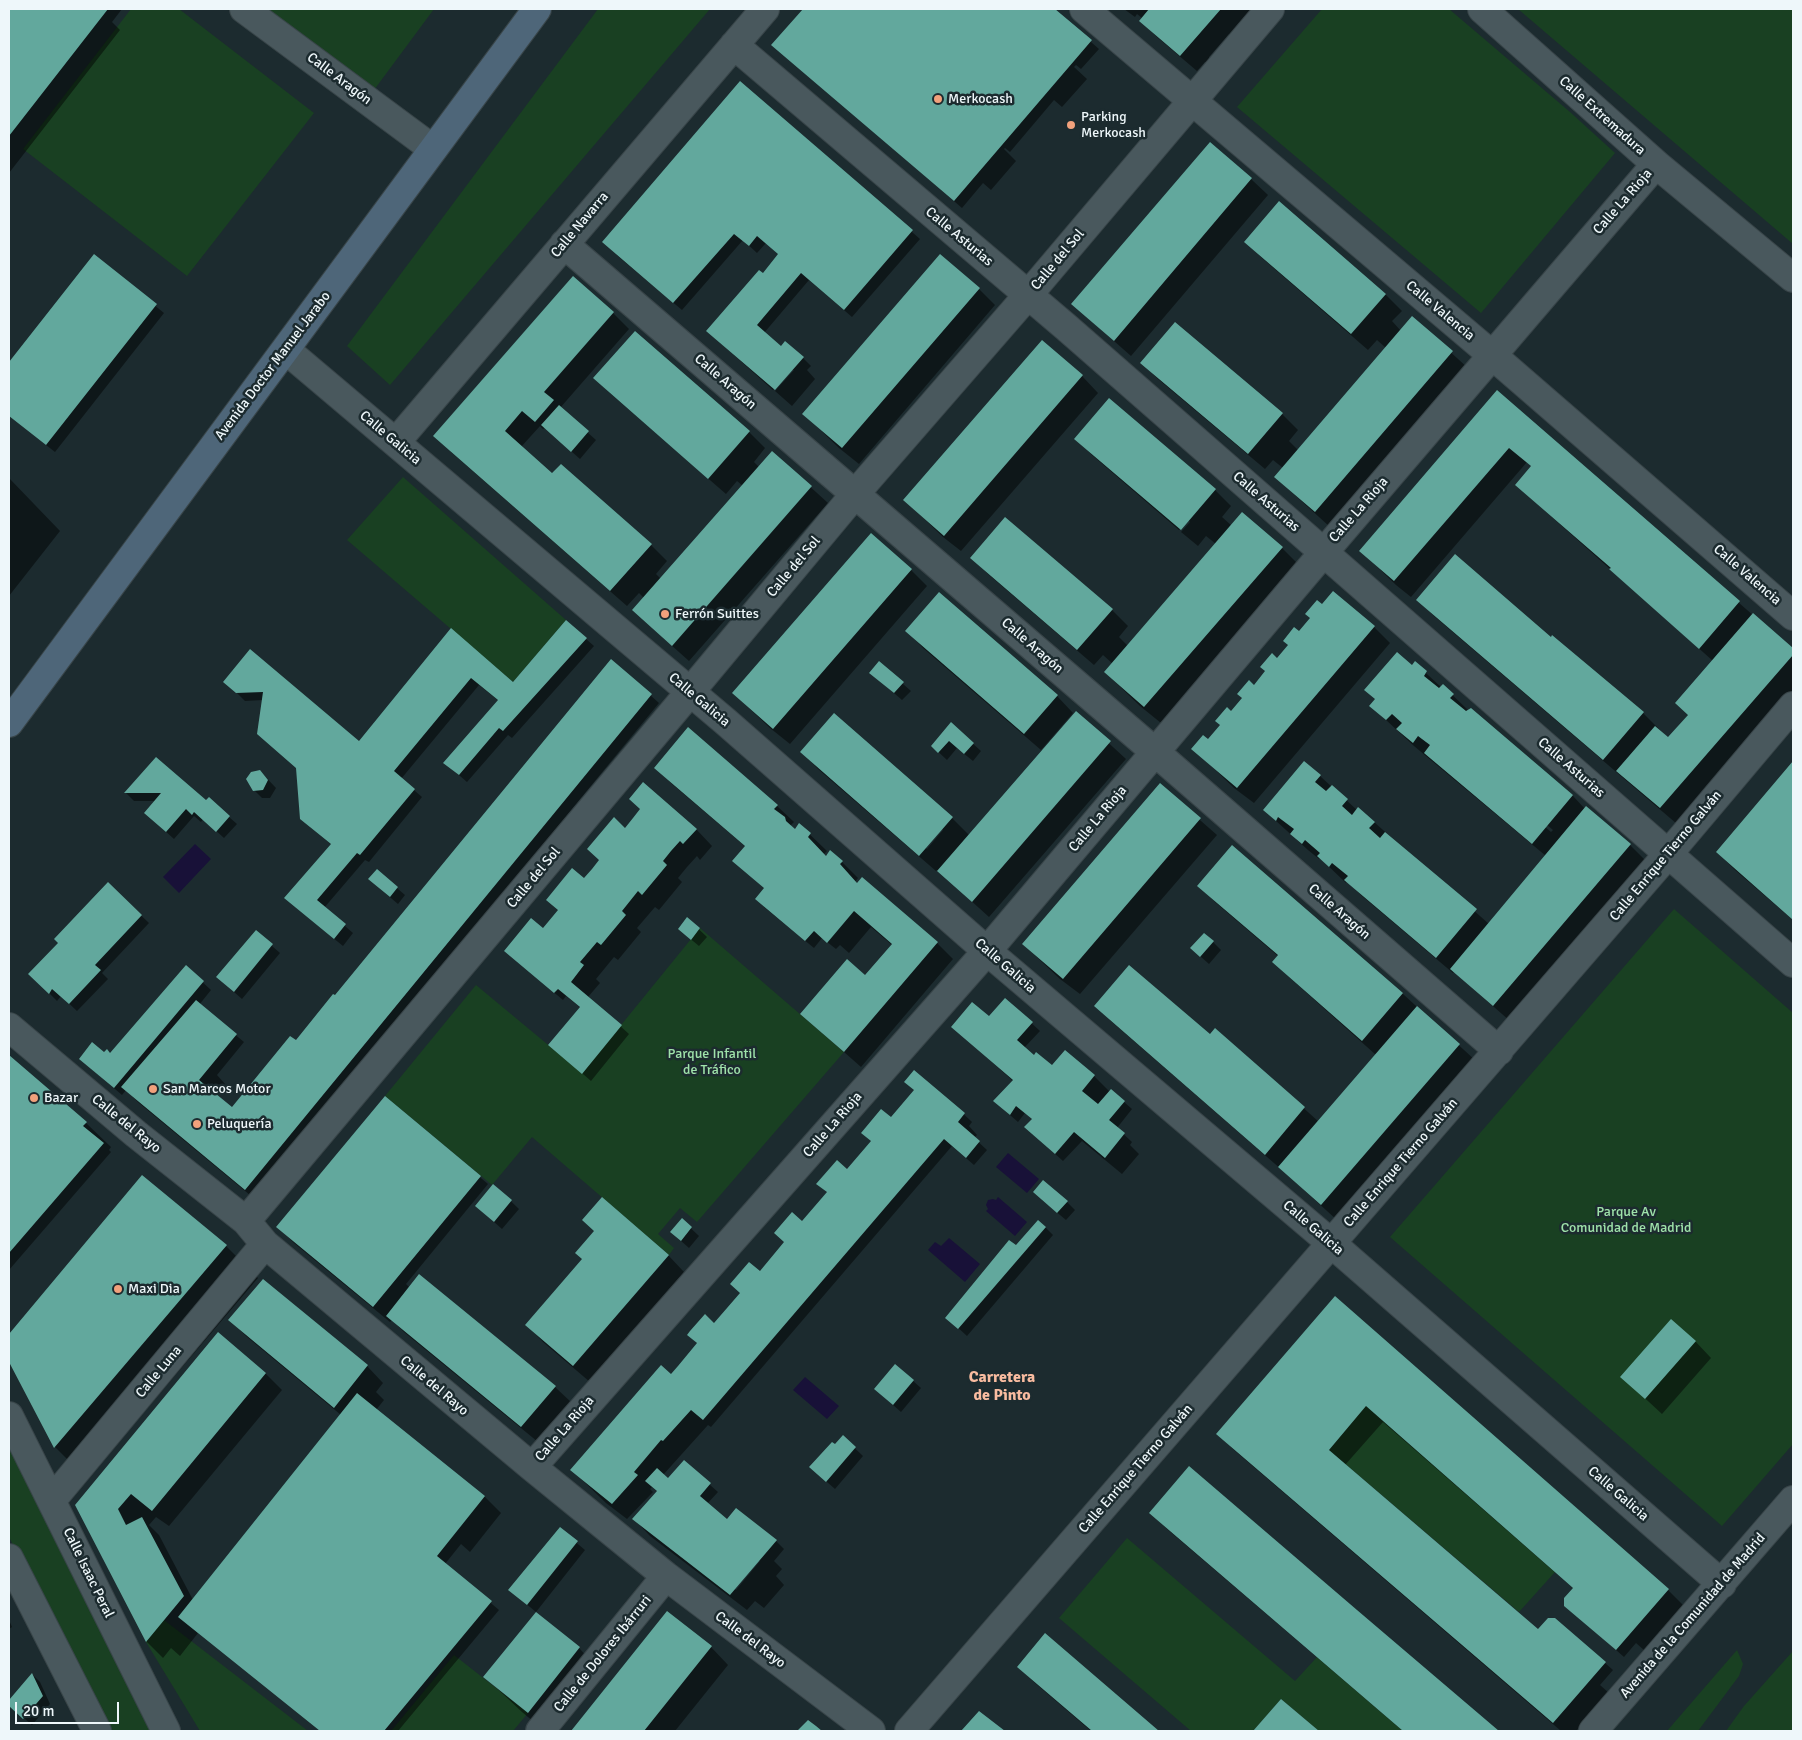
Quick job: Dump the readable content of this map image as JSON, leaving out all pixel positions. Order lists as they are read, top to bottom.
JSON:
{
  "streets": {
    "street": [
      "Calle Aragón",
      "Calle Extremadura",
      "Calle La Rioja",
      "Calle Navarra",
      "Calle Asturias",
      "Calle del Sol",
      "Calle Valencia",
      "Avenida Doctor Manuel Jarabo",
      "Calle Galicia",
      "Calle Enrique Tierno Galván",
      "Calle del Rayo",
      "Calle Luna",
      "Calle Isaac Peral",
      "Avenida de la Comunidad de Madrid",
      "Calle de Dolores Ibárruri"
    ]
  },
  "crossings": [
    ["Calle Aragón", "Calle La Rioja"],
    ["Calle Aragón", "Calle Navarra"],
    ["Calle Aragón", "Calle del Sol"],
    ["Calle Aragón", "Avenida Doctor Manuel Jarabo"],
    ["Calle Aragón", "Calle Enrique Tierno Galván"],
    ["Calle Extremadura", "Calle La Rioja"],
    ["Calle La Rioja", "Calle Asturias"],
    ["Calle La Rioja", "Calle Valencia"],
    ["Calle La Rioja", "Calle Galicia"],
    ["Calle La Rioja", "Calle del Rayo"],
    ["Calle Navarra", "Calle Asturias"],
    ["Calle Navarra", "Calle Galicia"],
    ["Calle Asturias", "Calle del Sol"],
    ["Calle Asturias", "Calle Enrique Tierno Galván"],
    ["Calle del Sol", "Calle Valencia"],
    ["Calle del Sol", "Calle Galicia"],
    ["Calle del Sol", "Calle del Rayo"],
    ["Avenida Doctor Manuel Jarabo", "Calle Galicia"],
    ["Calle Galicia", "Calle Enrique Tierno Galván"],
    ["Calle Galicia", "Avenida de la Comunidad de Madrid"],
    ["Calle del Rayo", "Calle Luna"],
    ["Calle del Rayo", "Calle de Dolores Ibárruri"],
    ["Calle Luna", "Calle Isaac Peral"]
  ],
  "districts": ["Carretera de Pinto"],
  "parks": ["Parque Infantil de Tráfico", "Parque Av Comunidad de Madrid"],
  "places": [
    "Merkocash",
    "Parking Merkocash",
    "Ferrón Suittes",
    "San Marcos Motor",
    "Bazar",
    "Peluquería",
    "Maxi Dia"
  ],
  "scale_bar": "20 m"
}
